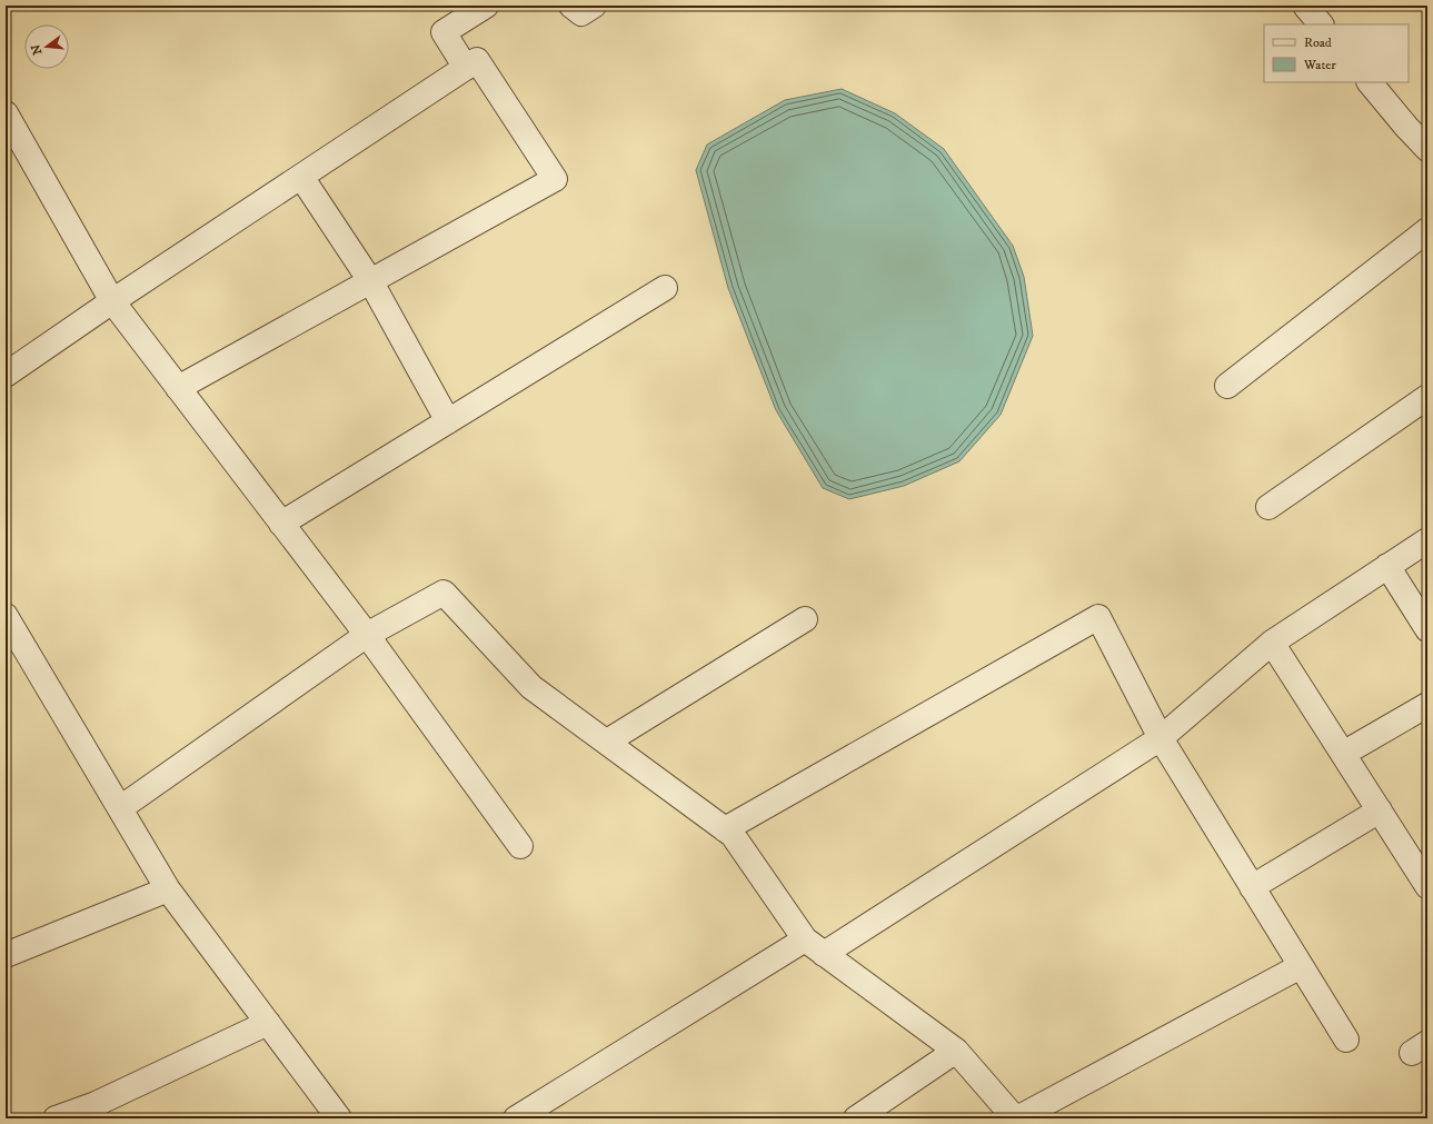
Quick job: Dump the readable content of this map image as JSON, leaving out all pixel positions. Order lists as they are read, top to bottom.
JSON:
{
  "legend": ["Road", "Water"],
  "north": "left"
}
